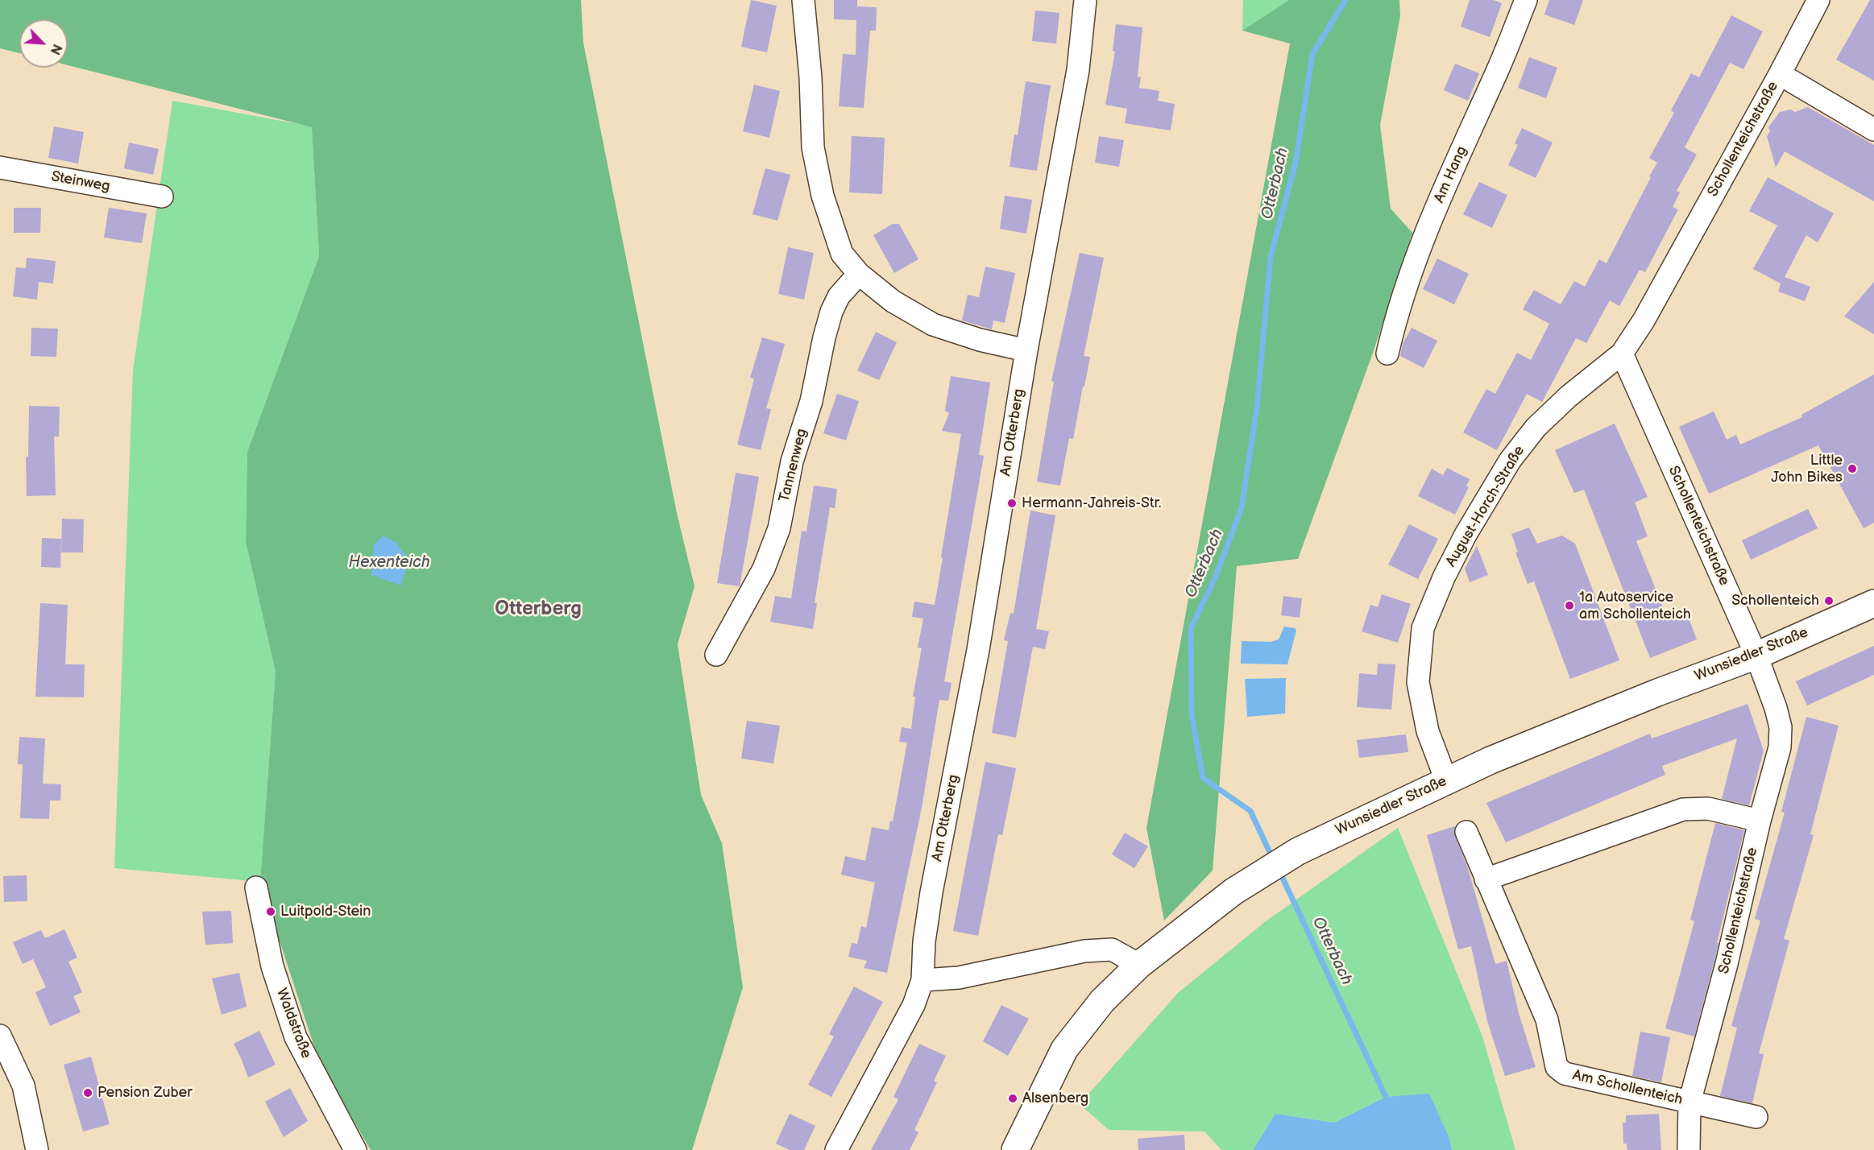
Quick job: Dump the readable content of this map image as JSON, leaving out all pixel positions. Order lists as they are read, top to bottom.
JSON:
{
  "streets": {
    "main road": ["Wunsiedler Straße"],
    "street": [
      "Schollenteichstraße",
      "Am Hang",
      "Steinweg",
      "Am Otterberg",
      "Tannenweg",
      "August-Horch-Straße",
      "Waldstraße",
      "Am Schollenteich"
    ]
  },
  "crossings": [
    ["Schollenteichstraße", "August-Horch-Straße"],
    ["Schollenteichstraße", "Wunsiedler Straße"],
    ["Schollenteichstraße", "Am Schollenteich"],
    ["August-Horch-Straße", "Wunsiedler Straße"]
  ],
  "districts": ["Otterberg"],
  "water": ["Otterbach", "Hexenteich"],
  "places": [
    "Little John Bikes",
    "Hermann-Jahreis-Str.",
    "Schollenteich",
    "1a Autoservice am Schollenteich",
    "Luitpold-Stein",
    "Pension Zuber",
    "Alsenberg"
  ],
  "north": "bottom right"
}
